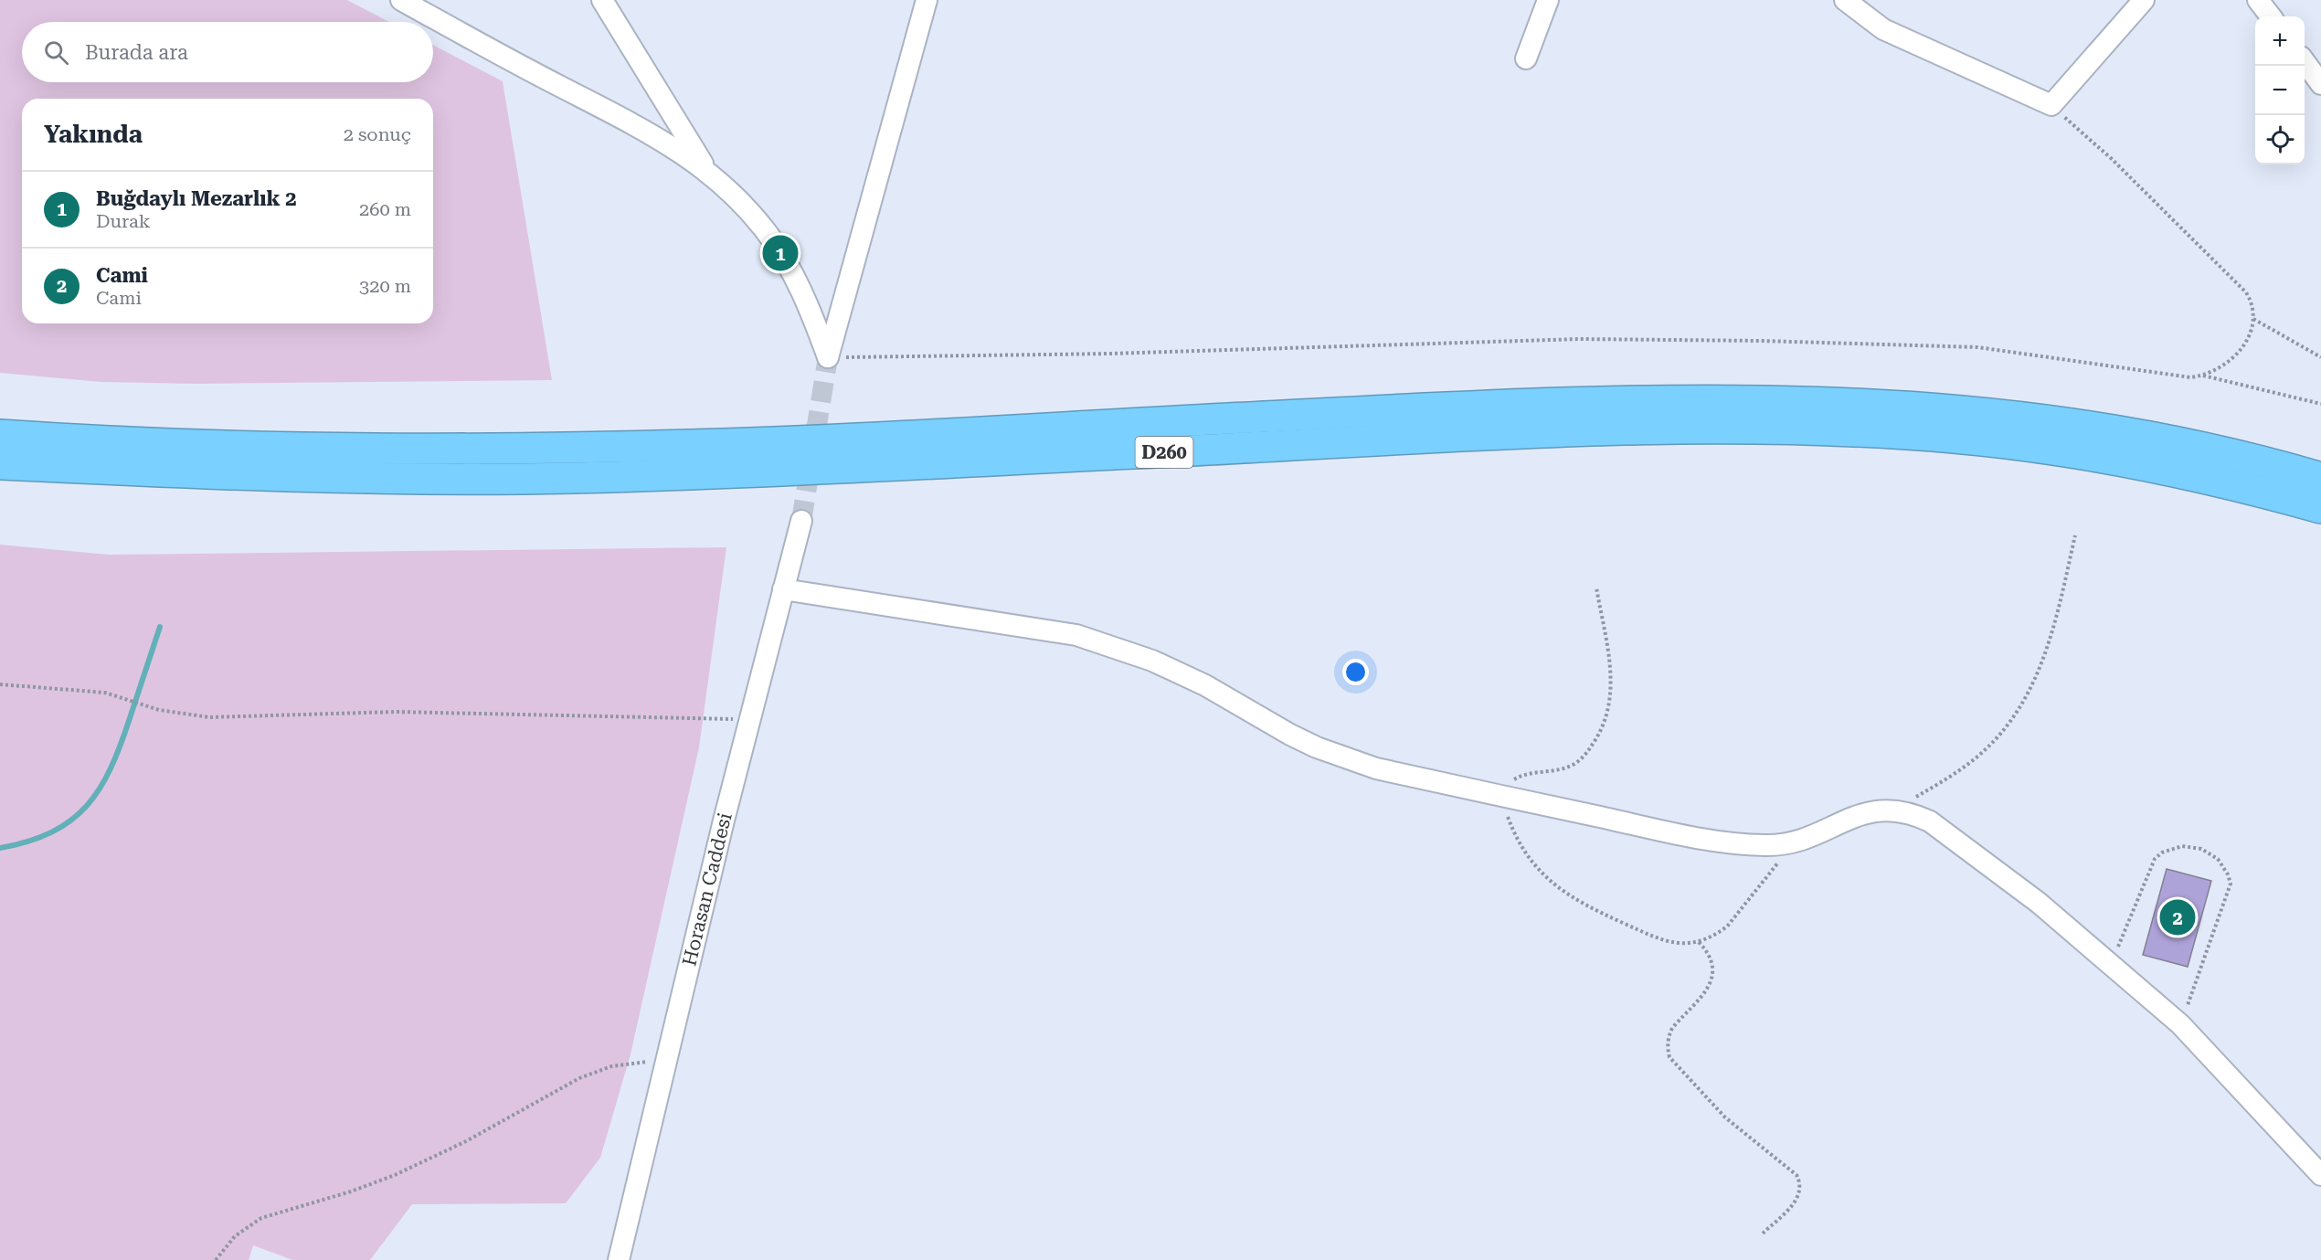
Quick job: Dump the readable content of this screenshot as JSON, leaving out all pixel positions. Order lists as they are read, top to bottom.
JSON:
{
  "streets": {
    "highway": ["D260"],
    "street": ["Horasan Caddesi"]
  },
  "page": {
    "map_buttons": ["+", "−"],
    "search": "Burada ara",
    "heading": ["Yakında", "2 sonuç"],
    "list": [
      {
        "mark": "1",
        "name": "Buğdaylı Mezarlık 2",
        "note": "Durak",
        "value": "260 m"
      },
      {
        "mark": "2",
        "name": "Cami",
        "note": "Cami",
        "value": "320 m"
      }
    ],
    "pins": ["1", "2"]
  }
}
